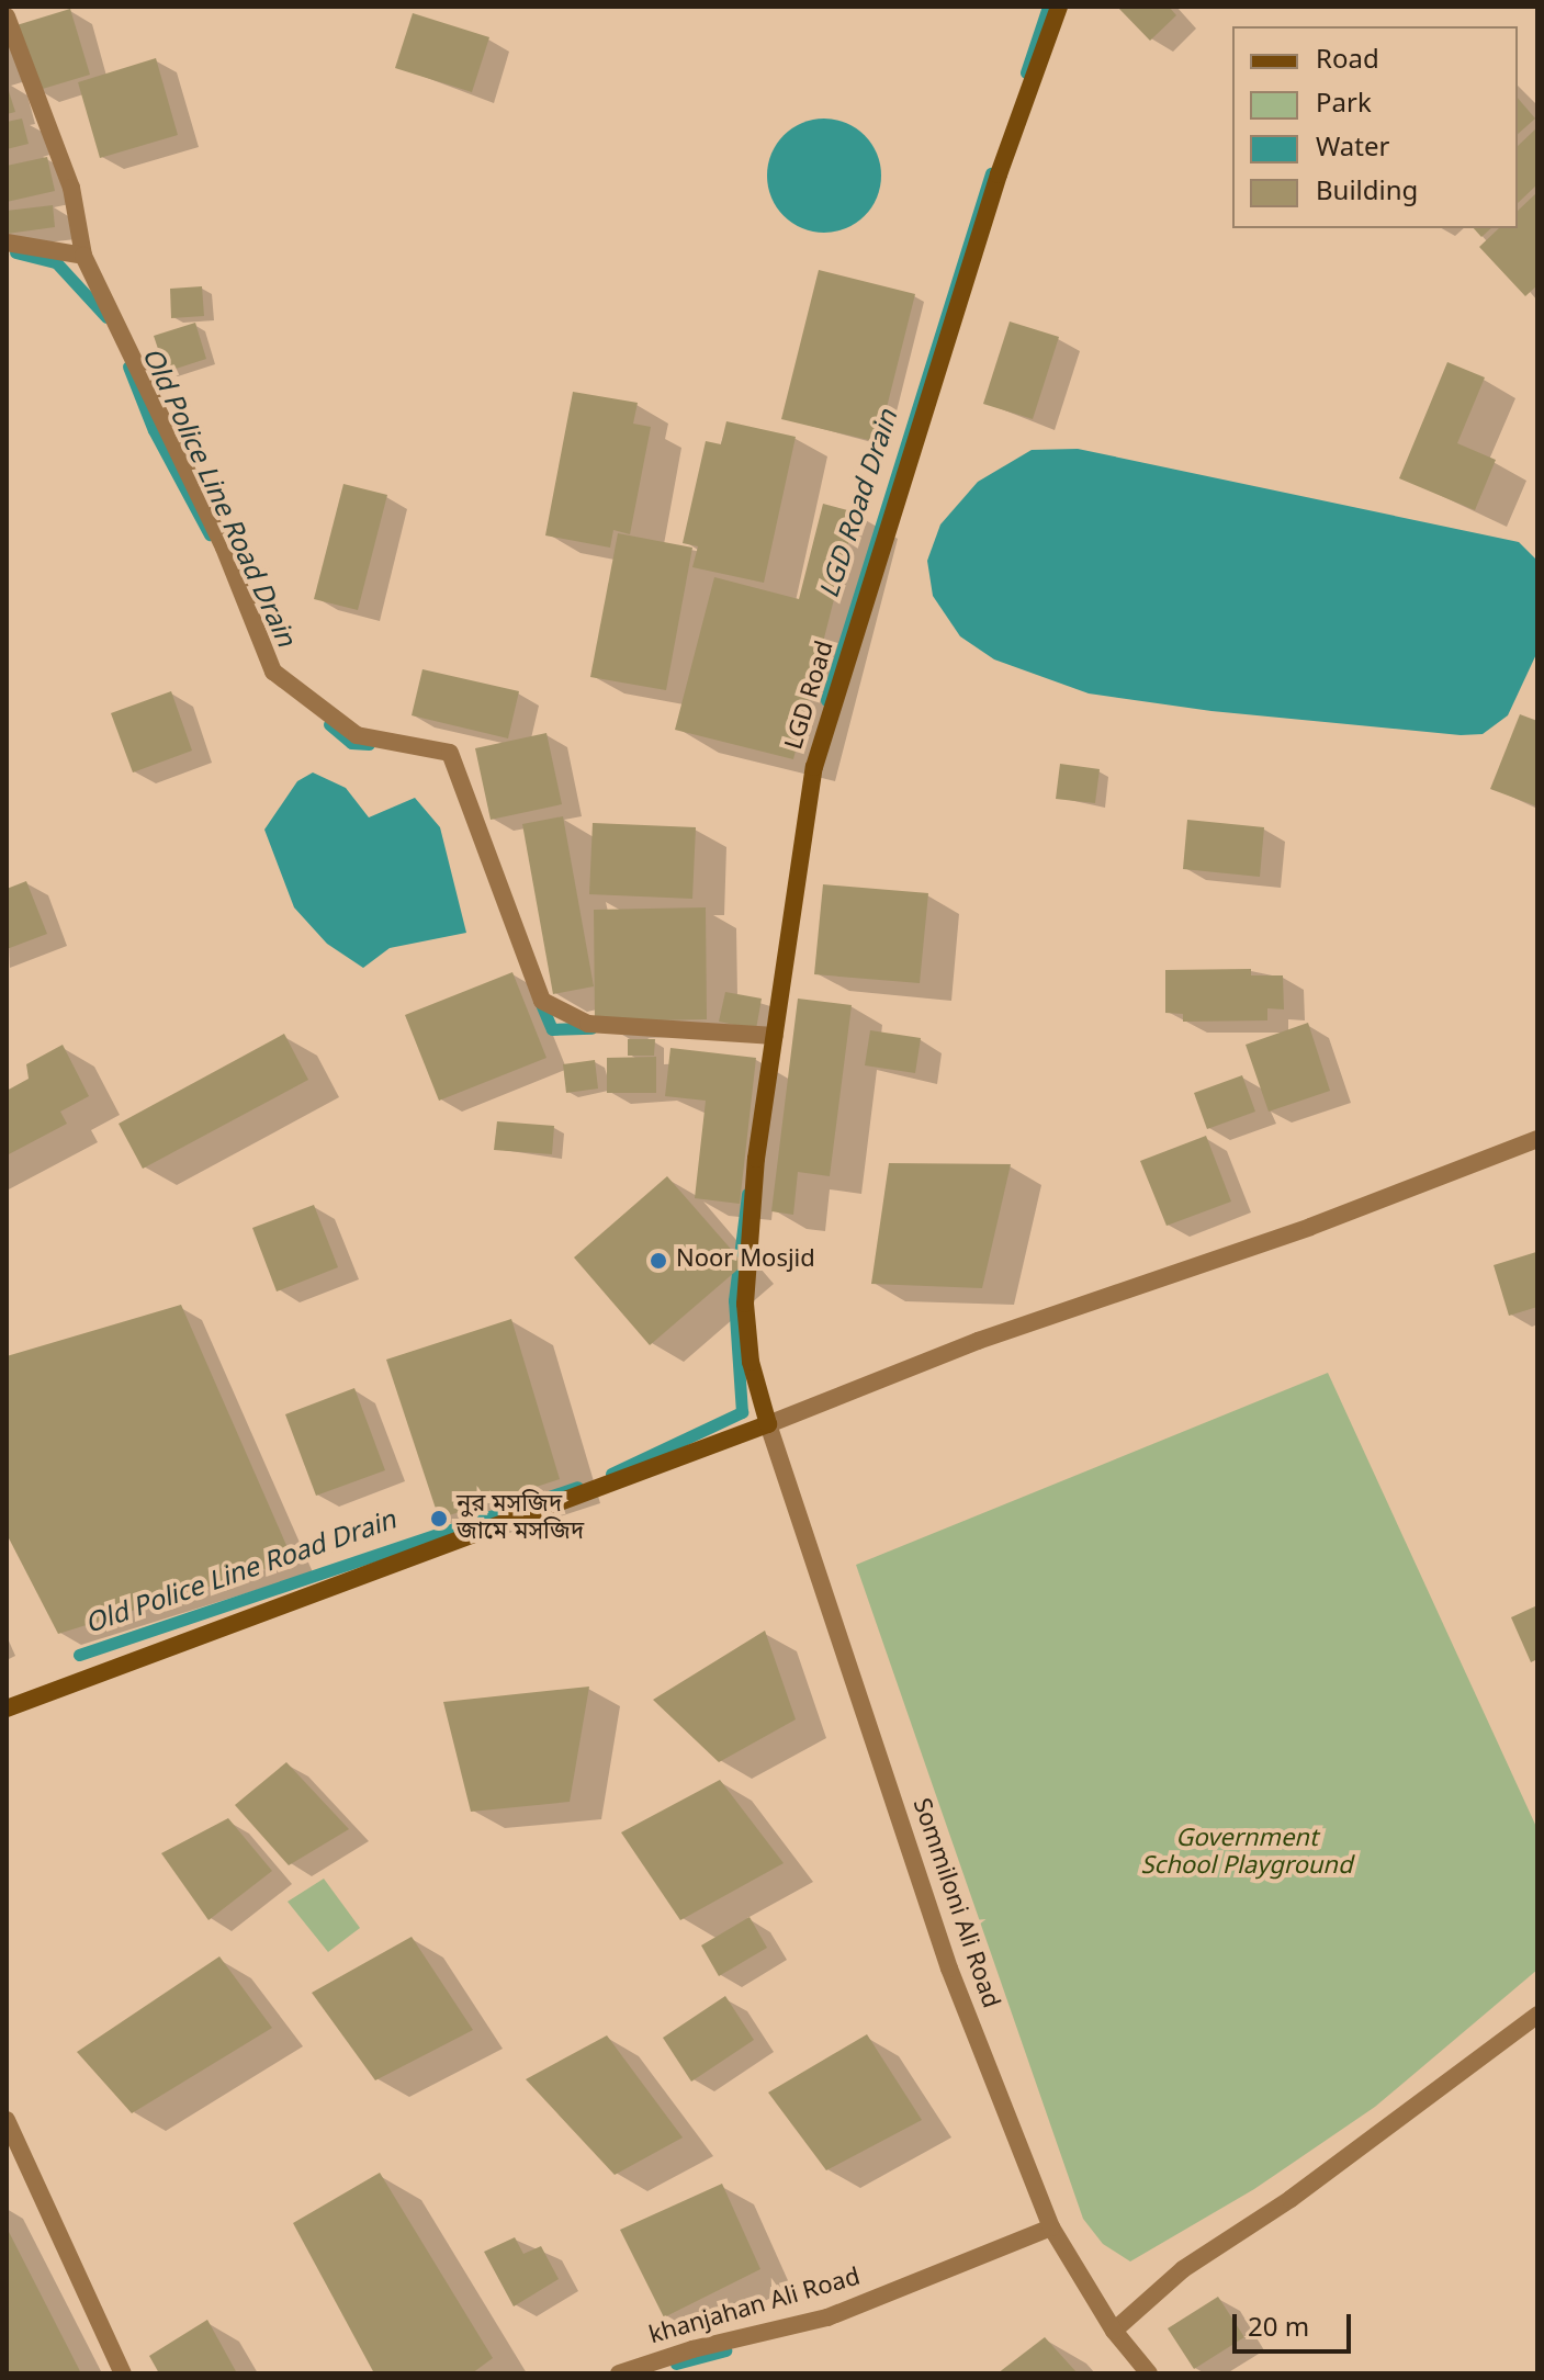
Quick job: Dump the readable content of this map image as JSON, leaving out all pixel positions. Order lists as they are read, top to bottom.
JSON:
{
  "streets": {
    "main road": ["LGD Road"],
    "street": ["Sommiloni Ali Road", "khanjahan Ali Road"]
  },
  "crossings": [
    ["LGD Road", "Sommiloni Ali Road"],
    ["Sommiloni Ali Road", "khanjahan Ali Road"]
  ],
  "water": ["Old Police Line Road Drain", "LGD Road Drain"],
  "parks": ["Government School Playground"],
  "places": ["Noor Mosjid", "নুর মসজিদ জামে মসজিদ"],
  "legend": [
    "Road",
    "Park",
    "Water",
    "Building"
  ],
  "scale_bar": "20 m"
}
